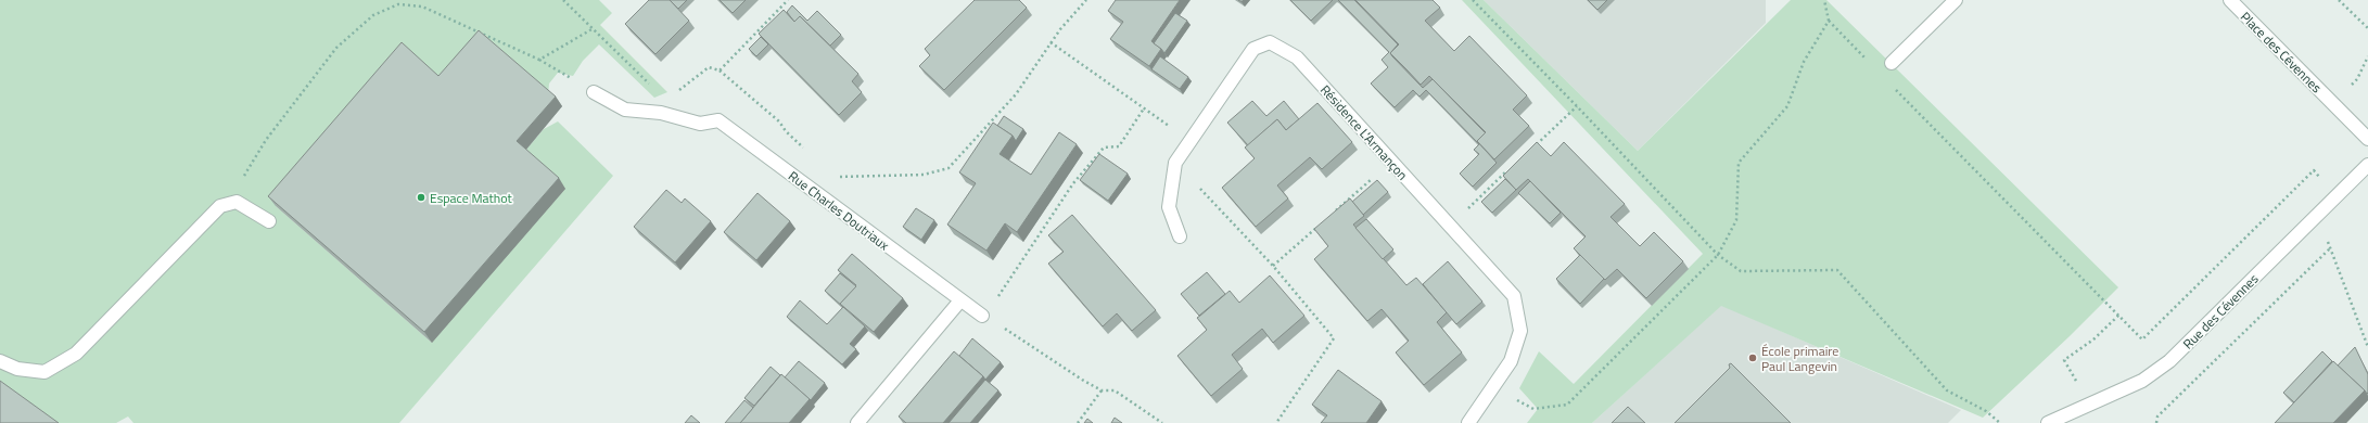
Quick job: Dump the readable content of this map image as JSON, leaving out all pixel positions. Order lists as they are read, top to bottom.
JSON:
{
  "streets": {
    "street": [
      "Place des Cévennes",
      "Résidence L'Armançon",
      "Rue Charles Doutriaux",
      "Rue des Cévennes"
    ]
  },
  "places": ["Espace Mathot", "École primaire Paul Langevin"]
}
